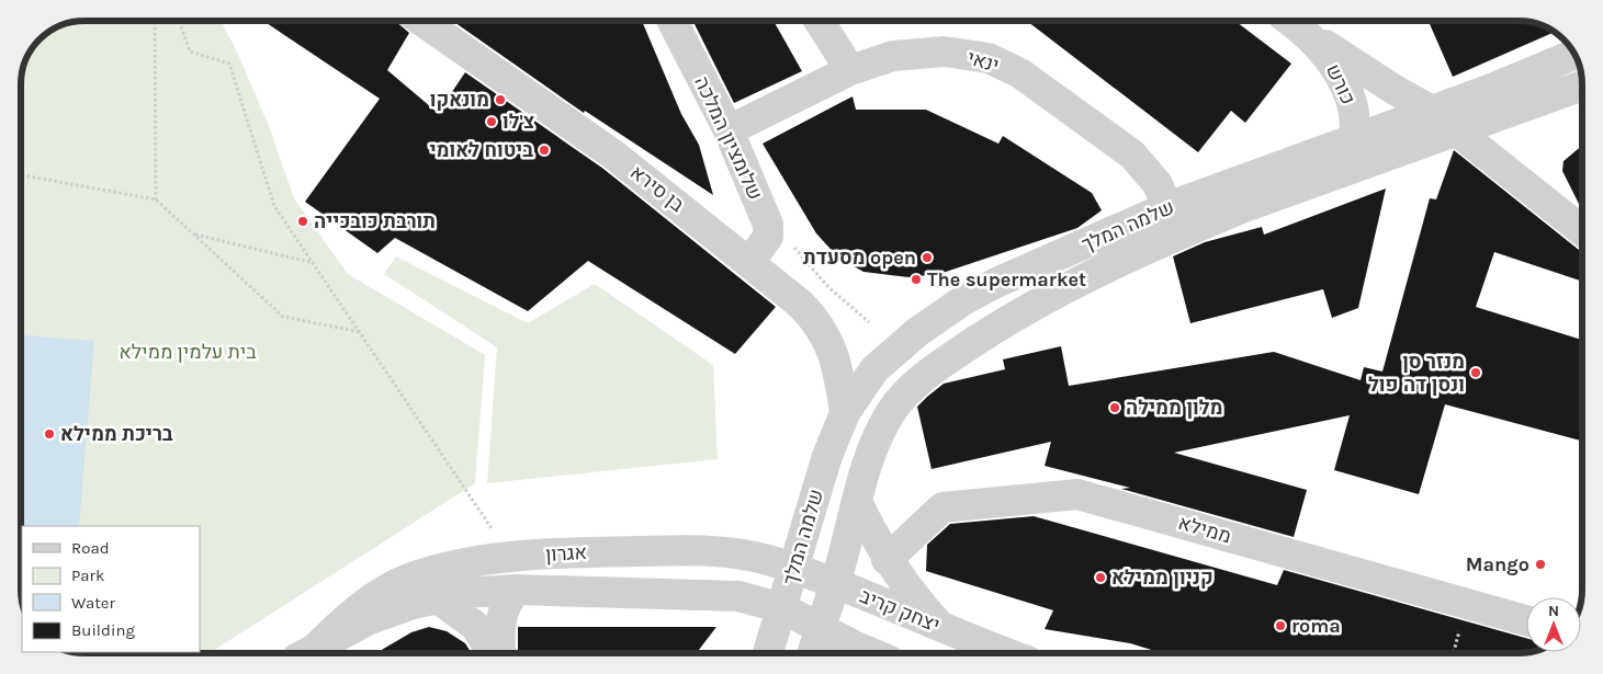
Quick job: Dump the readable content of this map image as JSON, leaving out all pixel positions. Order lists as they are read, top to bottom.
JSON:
{
  "streets": {
    "street": [
      "ינאי",
      "כורש",
      "שלומציון המלכה",
      "בן סירא",
      "שלמה המלך",
      "ממילא",
      "אגרון",
      "יצחק קריב"
    ]
  },
  "crossings": [
    ["ינאי", "שלומציון המלכה"],
    ["ינאי", "שלמה המלך"],
    ["כורש", "שלמה המלך"],
    ["בן סירא", "שלמה המלך"],
    ["שלמה המלך", "אגרון"],
    ["שלמה המלך", "יצחק קריב"],
    ["אגרון", "יצחק קריב"]
  ],
  "parks": ["בית עלמין ממילא"],
  "places": [
    "מונאקו",
    "צ'לו",
    "ביטוח לאומי",
    "תורבת כובכייה",
    "מסעדת open",
    "The supermarket",
    "מנזר סן ונסן דה פול",
    "מלון ממילה",
    "בריכת ממילא",
    "Mango",
    "קניון ממילא",
    "roma"
  ],
  "legend": [
    "Road",
    "Park",
    "Water",
    "Building"
  ],
  "north": "top"
}
